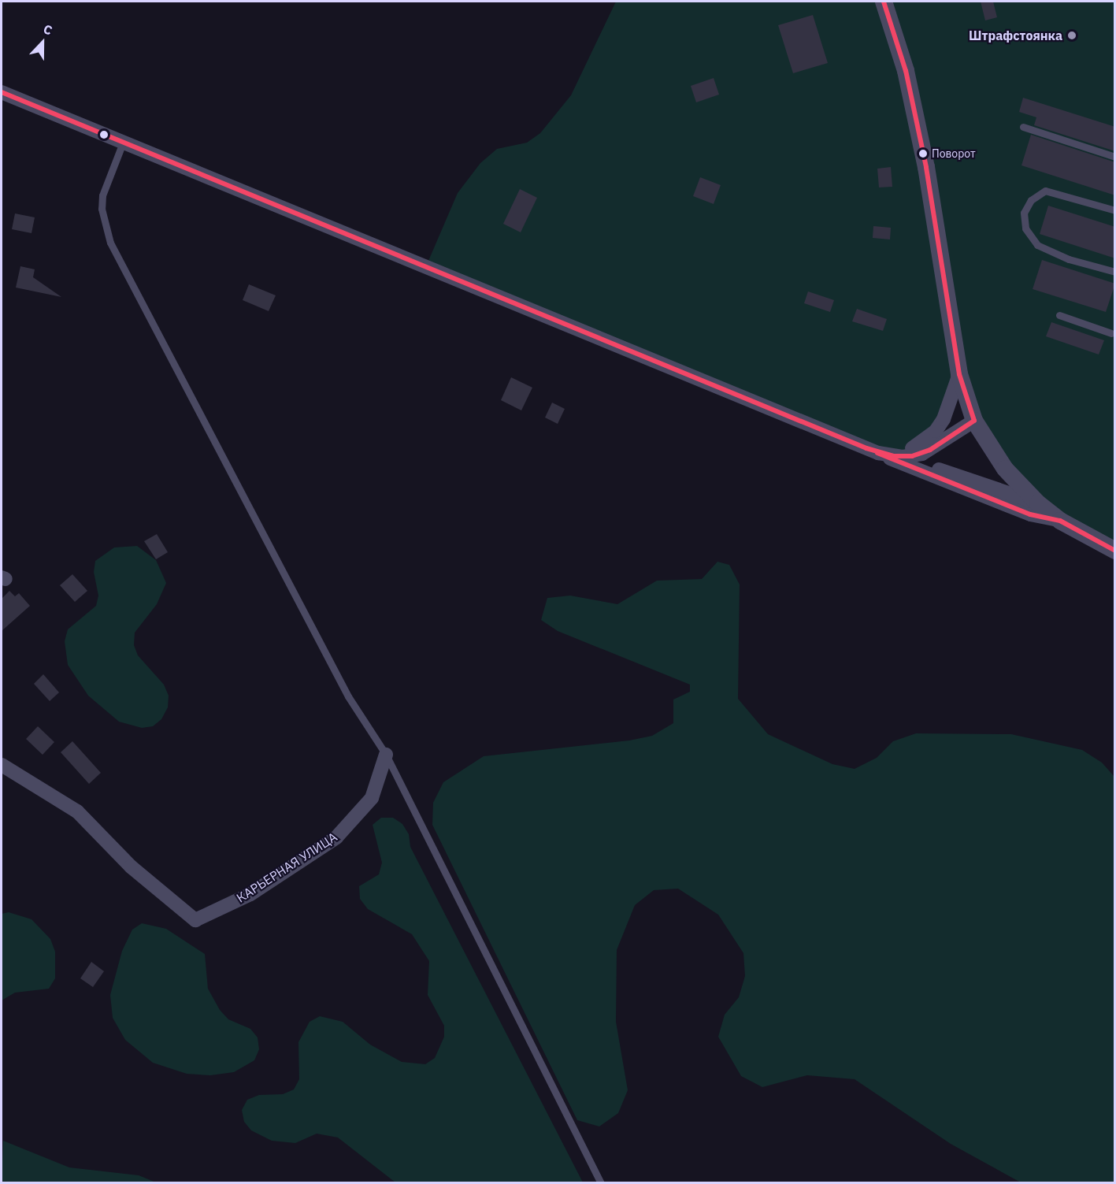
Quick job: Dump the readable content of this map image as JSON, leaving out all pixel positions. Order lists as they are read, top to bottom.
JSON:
{
  "streets": {
    "street": ["КАРЬЕРНАЯ УЛИЦА"]
  },
  "places": ["Штрафстоянка", "Поворот"],
  "north": "top"
}
